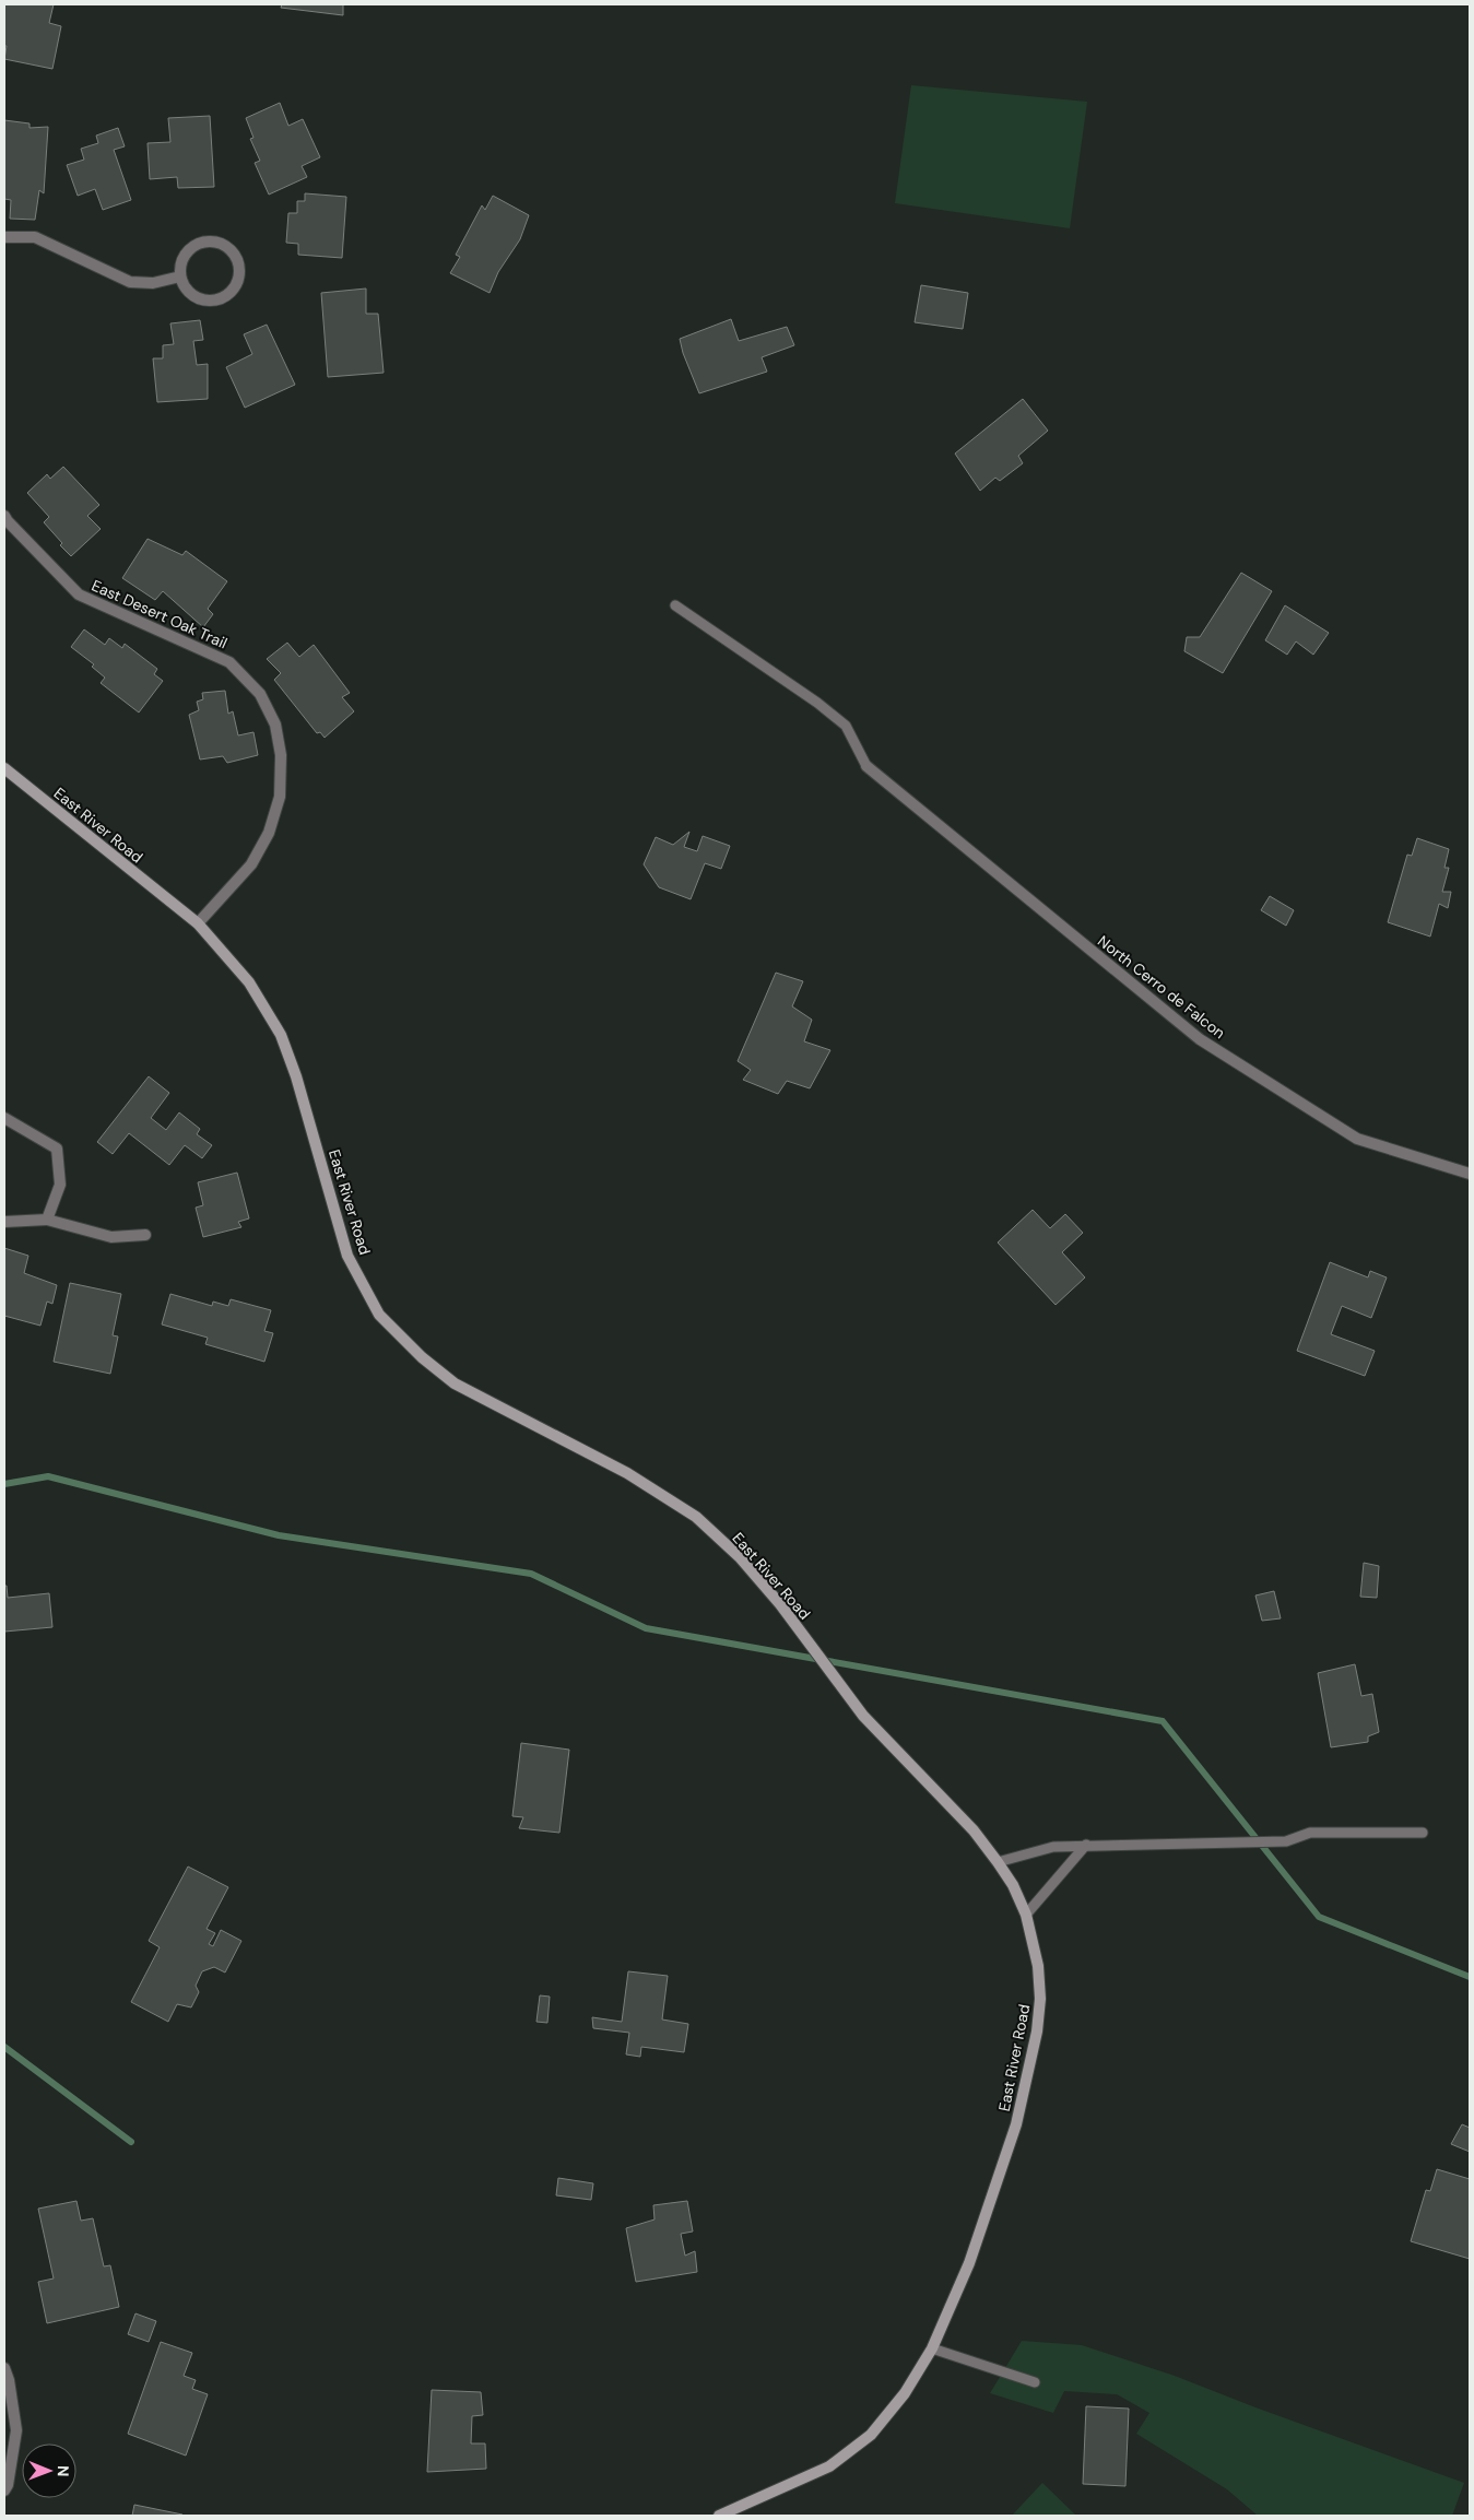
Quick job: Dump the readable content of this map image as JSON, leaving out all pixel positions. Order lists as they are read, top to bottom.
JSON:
{
  "streets": {
    "street": ["East Desert Oak Trail", "East River Road", "North Cerro de Falcon"]
  },
  "crossings": [
    ["East Desert Oak Trail", "East River Road"]
  ],
  "north": "right"
}
